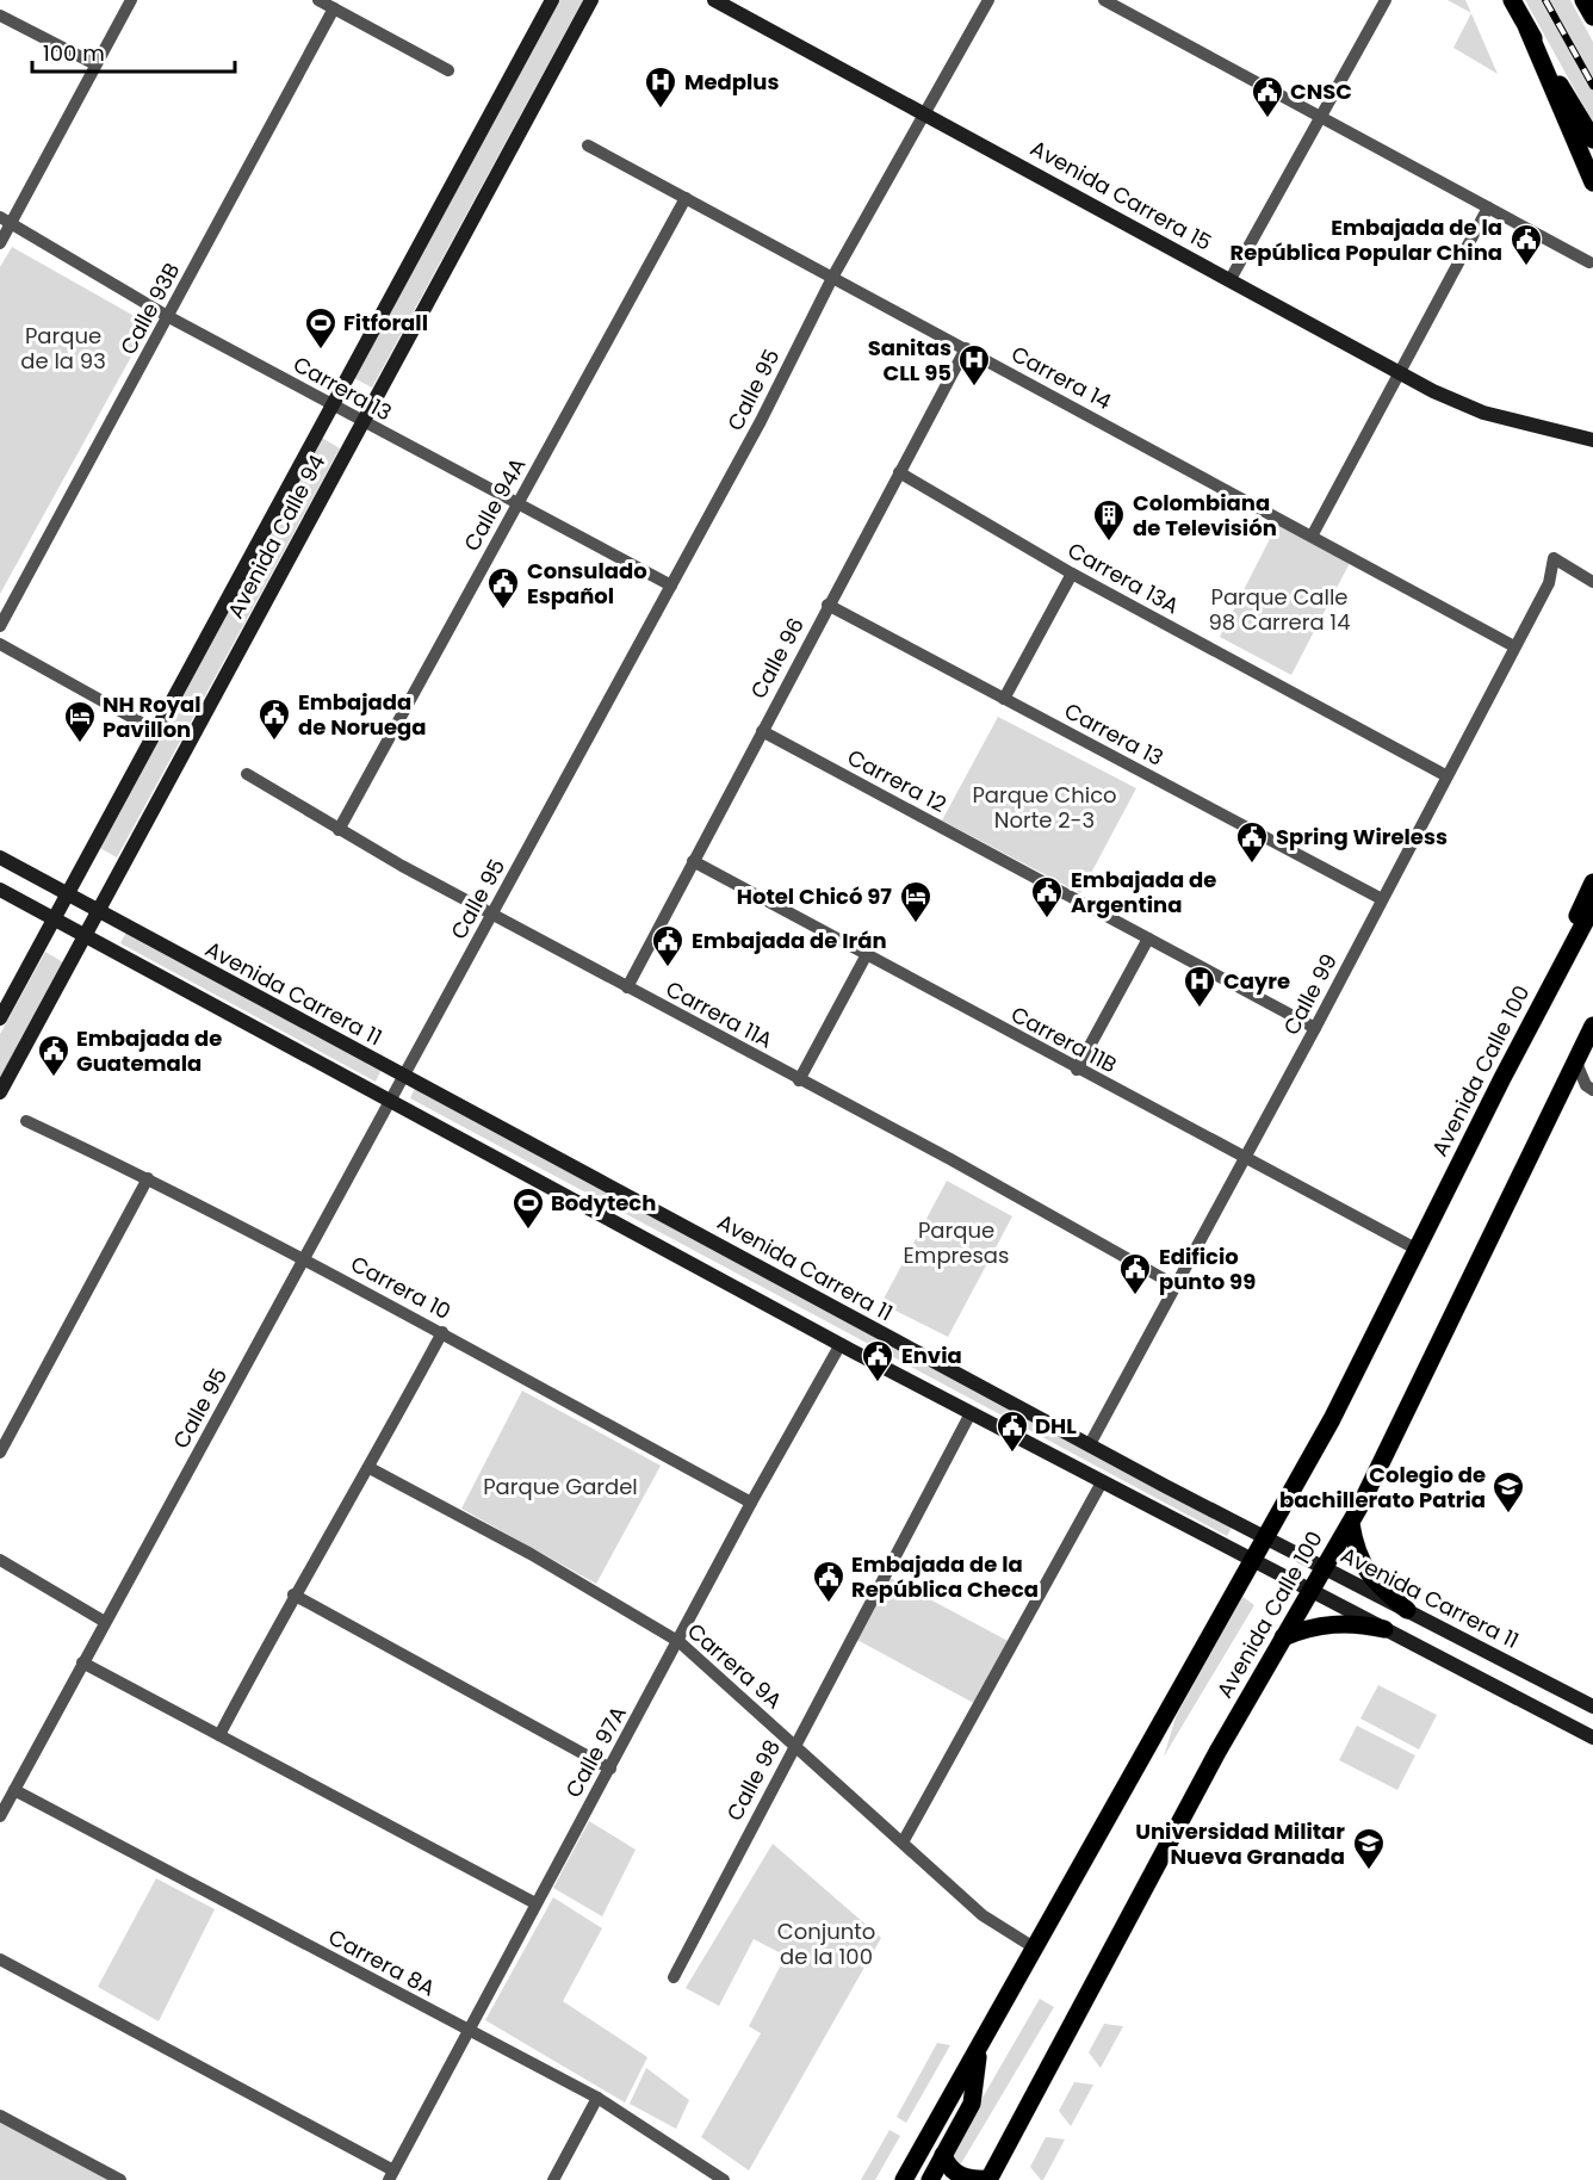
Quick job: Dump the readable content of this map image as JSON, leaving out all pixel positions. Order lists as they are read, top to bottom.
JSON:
{
  "streets": {
    "main road": [
      "Avenida Carrera 15",
      "Avenida Calle 94",
      "Avenida Carrera 11",
      "Avenida Calle 100"
    ],
    "street": [
      "Calle 93B",
      "Carrera 14",
      "Carrera 13",
      "Calle 95",
      "Calle 94A",
      "Carrera 13A",
      "Calle 96",
      "Carrera 12",
      "Calle 99",
      "Carrera 11A",
      "Carrera 11B",
      "Carrera 10",
      "Carrera 9A",
      "Calle 97A",
      "Calle 98",
      "Carrera 8A"
    ]
  },
  "crossings": [
    ["Avenida Carrera 15", "Calle 95"],
    ["Calle 93B", "Carrera 13"],
    ["Carrera 14", "Calle 95"],
    ["Carrera 14", "Calle 94A"],
    ["Carrera 14", "Calle 96"],
    ["Carrera 14", "Calle 99"],
    ["Carrera 13", "Calle 95"],
    ["Carrera 13", "Calle 94A"],
    ["Carrera 13", "Avenida Calle 94"],
    ["Carrera 13", "Calle 96"],
    ["Carrera 13", "Calle 99"],
    ["Calle 95", "Avenida Carrera 11"],
    ["Calle 95", "Carrera 11A"],
    ["Calle 95", "Carrera 10"],
    ["Calle 95", "Carrera 8A"],
    ["Calle 94A", "Carrera 11A"],
    ["Avenida Calle 94", "Avenida Carrera 11"],
    ["Carrera 13A", "Calle 96"],
    ["Carrera 13A", "Calle 99"],
    ["Calle 96", "Carrera 12"],
    ["Calle 96", "Carrera 11A"],
    ["Calle 96", "Carrera 11B"],
    ["Carrera 12", "Calle 99"],
    ["Avenida Carrera 11", "Calle 99"],
    ["Avenida Carrera 11", "Avenida Calle 100"],
    ["Calle 99", "Carrera 11A"],
    ["Calle 99", "Carrera 11B"],
    ["Carrera 11B", "Avenida Calle 100"],
    ["Avenida Calle 100", "Carrera 9A"],
    ["Carrera 10", "Calle 97A"],
    ["Carrera 9A", "Calle 97A"],
    ["Carrera 9A", "Calle 98"],
    ["Calle 97A", "Carrera 8A"]
  ],
  "parks": [
    "Parque de la 93",
    "Parque Calle 98 Carrera 14",
    "Parque Chico Norte 2-3",
    "Parque Empresas",
    "Parque Gardel",
    "Conjunto de la 100"
  ],
  "places": {
    "hospital": ["Medplus", "Sanitas CLL 95", "Cayre"],
    "public building": [
      "CNSC",
      "Embajada de la República Popular China",
      "Consulado Español",
      "Embajada de Noruega",
      "Spring Wireless",
      "Embajada de Argentina",
      "Embajada de Irán",
      "Embajada de Guatemala",
      "Edificio punto 99",
      "Envia",
      "DHL",
      "Embajada de la República Checa"
    ],
    "sports": ["Fitforall", "Bodytech"],
    "building": ["Colombiana de Televisión"],
    "hotel": ["NH Royal Pavillon", "Hotel Chicó 97"],
    "school or university": ["Colegio de bachillerato Patria", "Universidad Militar Nueva Granada"]
  },
  "scale_bar": "100 m"
}
